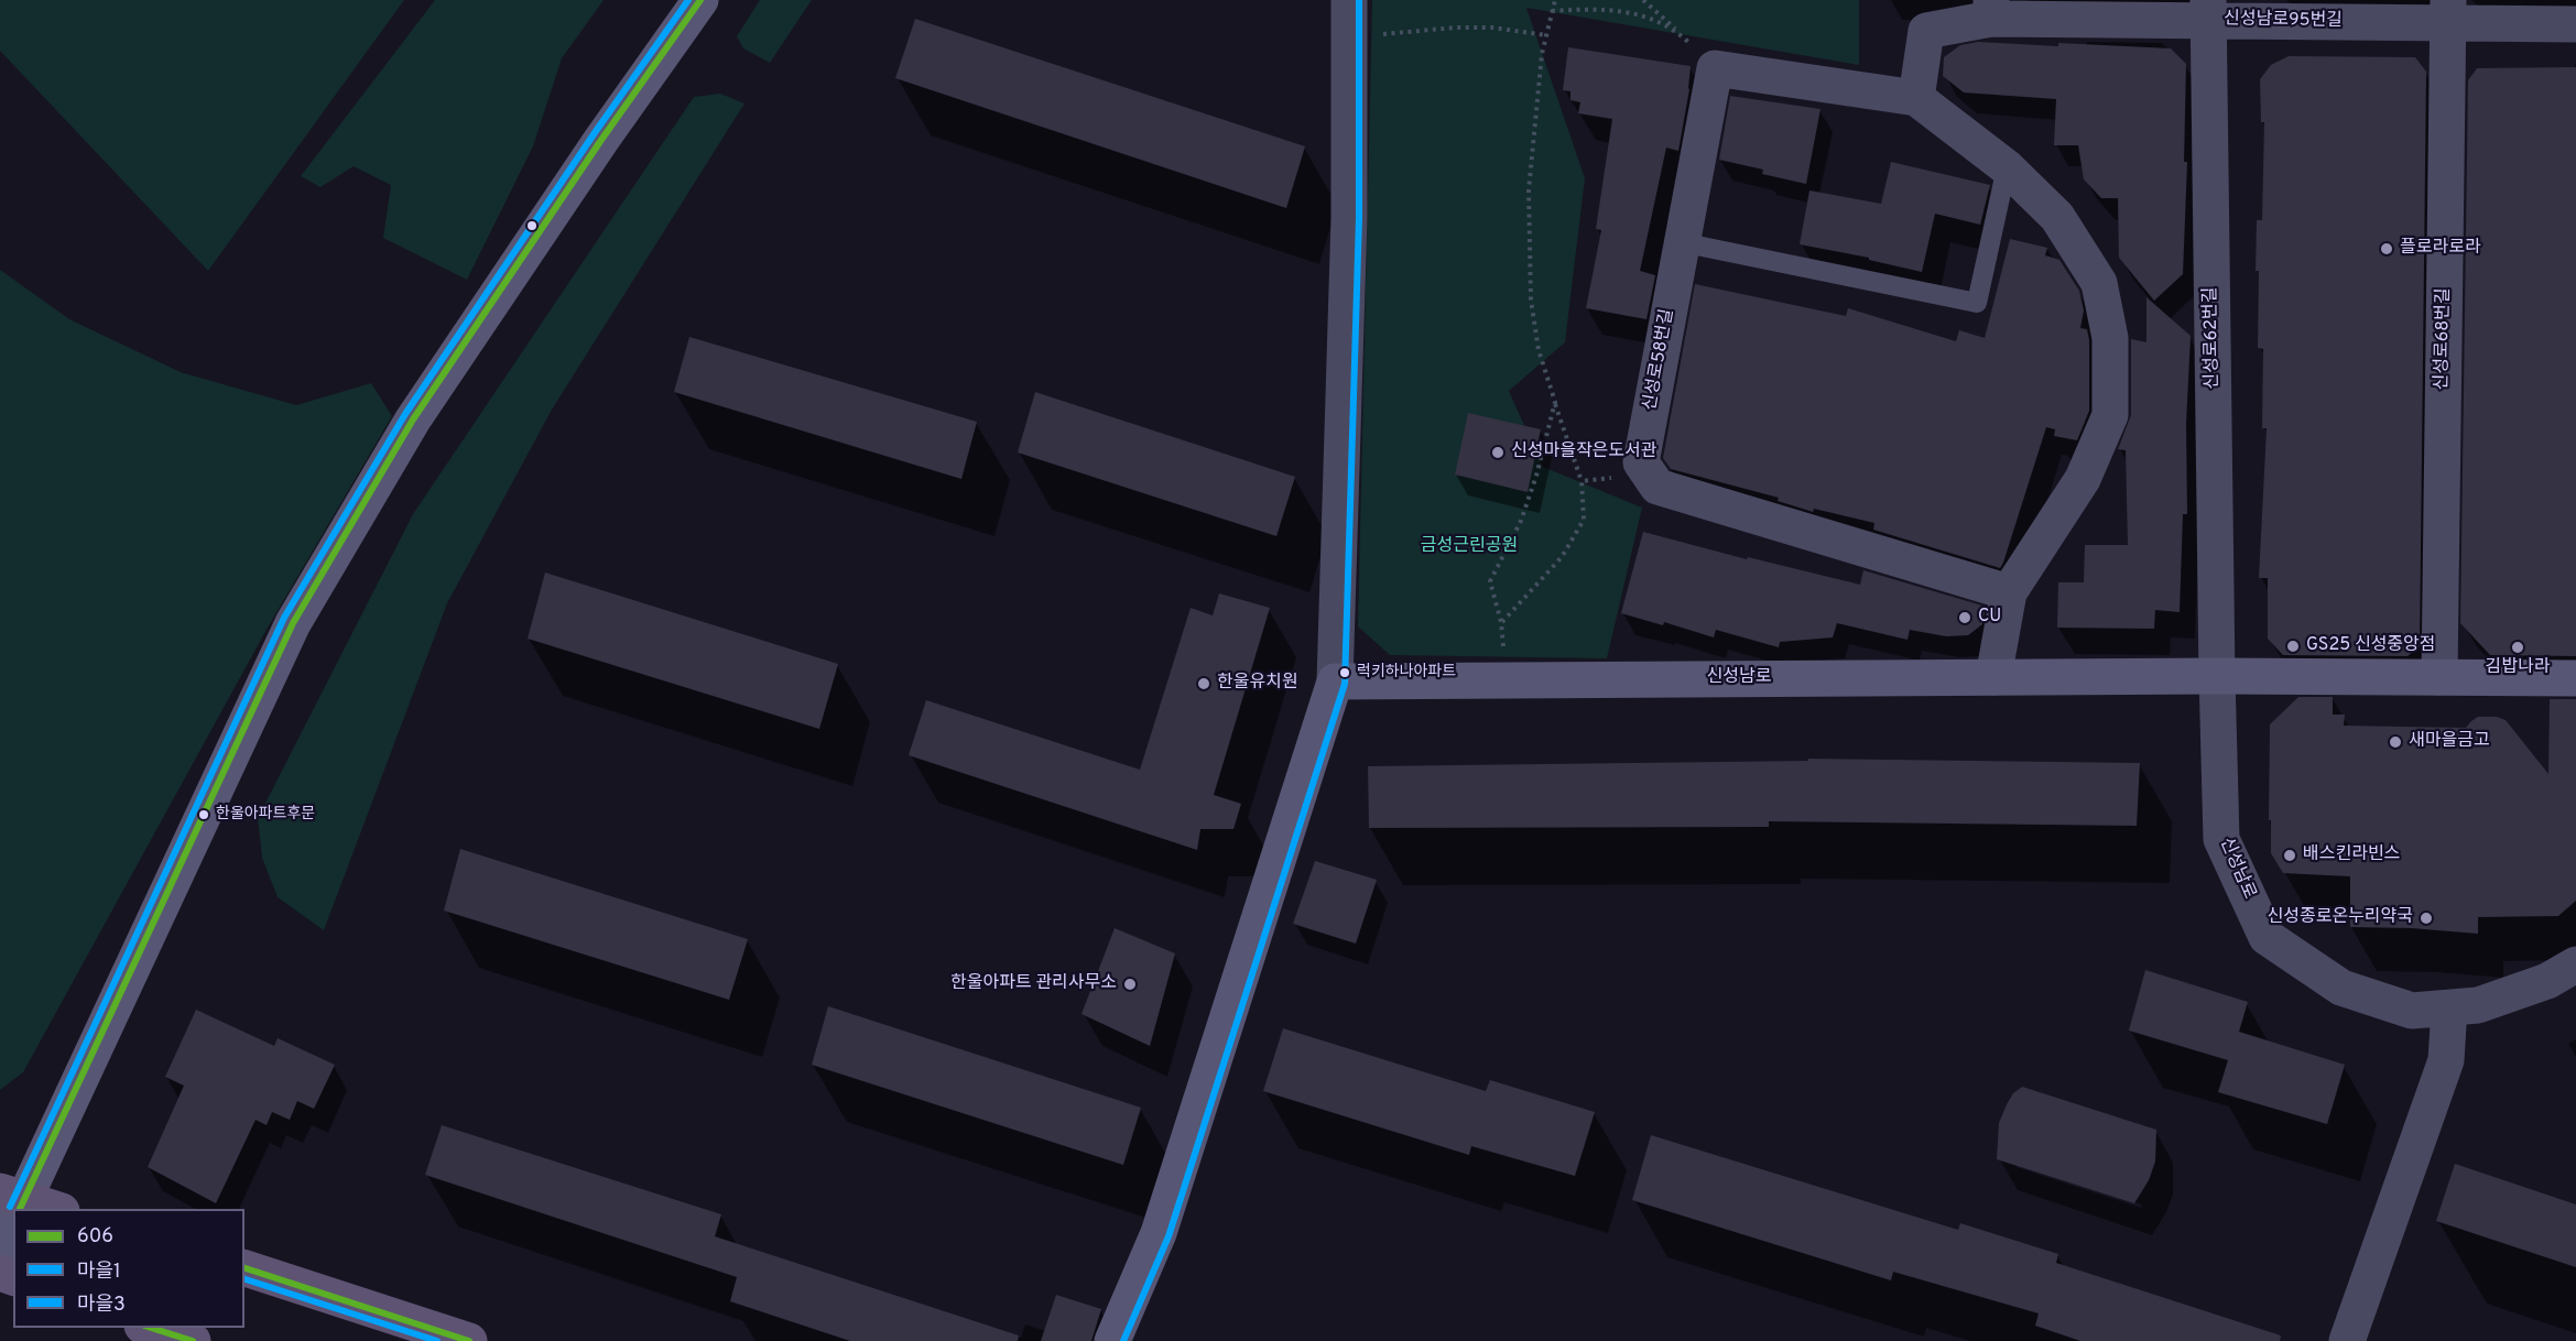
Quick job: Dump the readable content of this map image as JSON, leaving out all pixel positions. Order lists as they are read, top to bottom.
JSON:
{
  "streets": {
    "street": [
      "신성남로95번길",
      "신성로62번길",
      "신성로68번길",
      "신성로58번길",
      "신성남로"
    ]
  },
  "crossings": [
    ["신성남로95번길", "신성로62번길"],
    ["신성남로95번길", "신성로68번길"],
    ["신성로62번길", "신성남로"]
  ],
  "parks": ["금성근린공원"],
  "places": [
    "플로라로라",
    "신성마을작은도서관",
    "CU",
    "GS25 신성중앙점",
    "김밥나라",
    "럭키하나아파트",
    "한울유치원",
    "새마을금고",
    "한울아파트후문",
    "배스킨라빈스",
    "신성종로온누리약국",
    "한울아파트 관리사무소"
  ],
  "lines": ["transit line 606", "transit line 마을1", "transit line 마을3"],
  "legend": ["606", "마을1", "마을3"]
}
